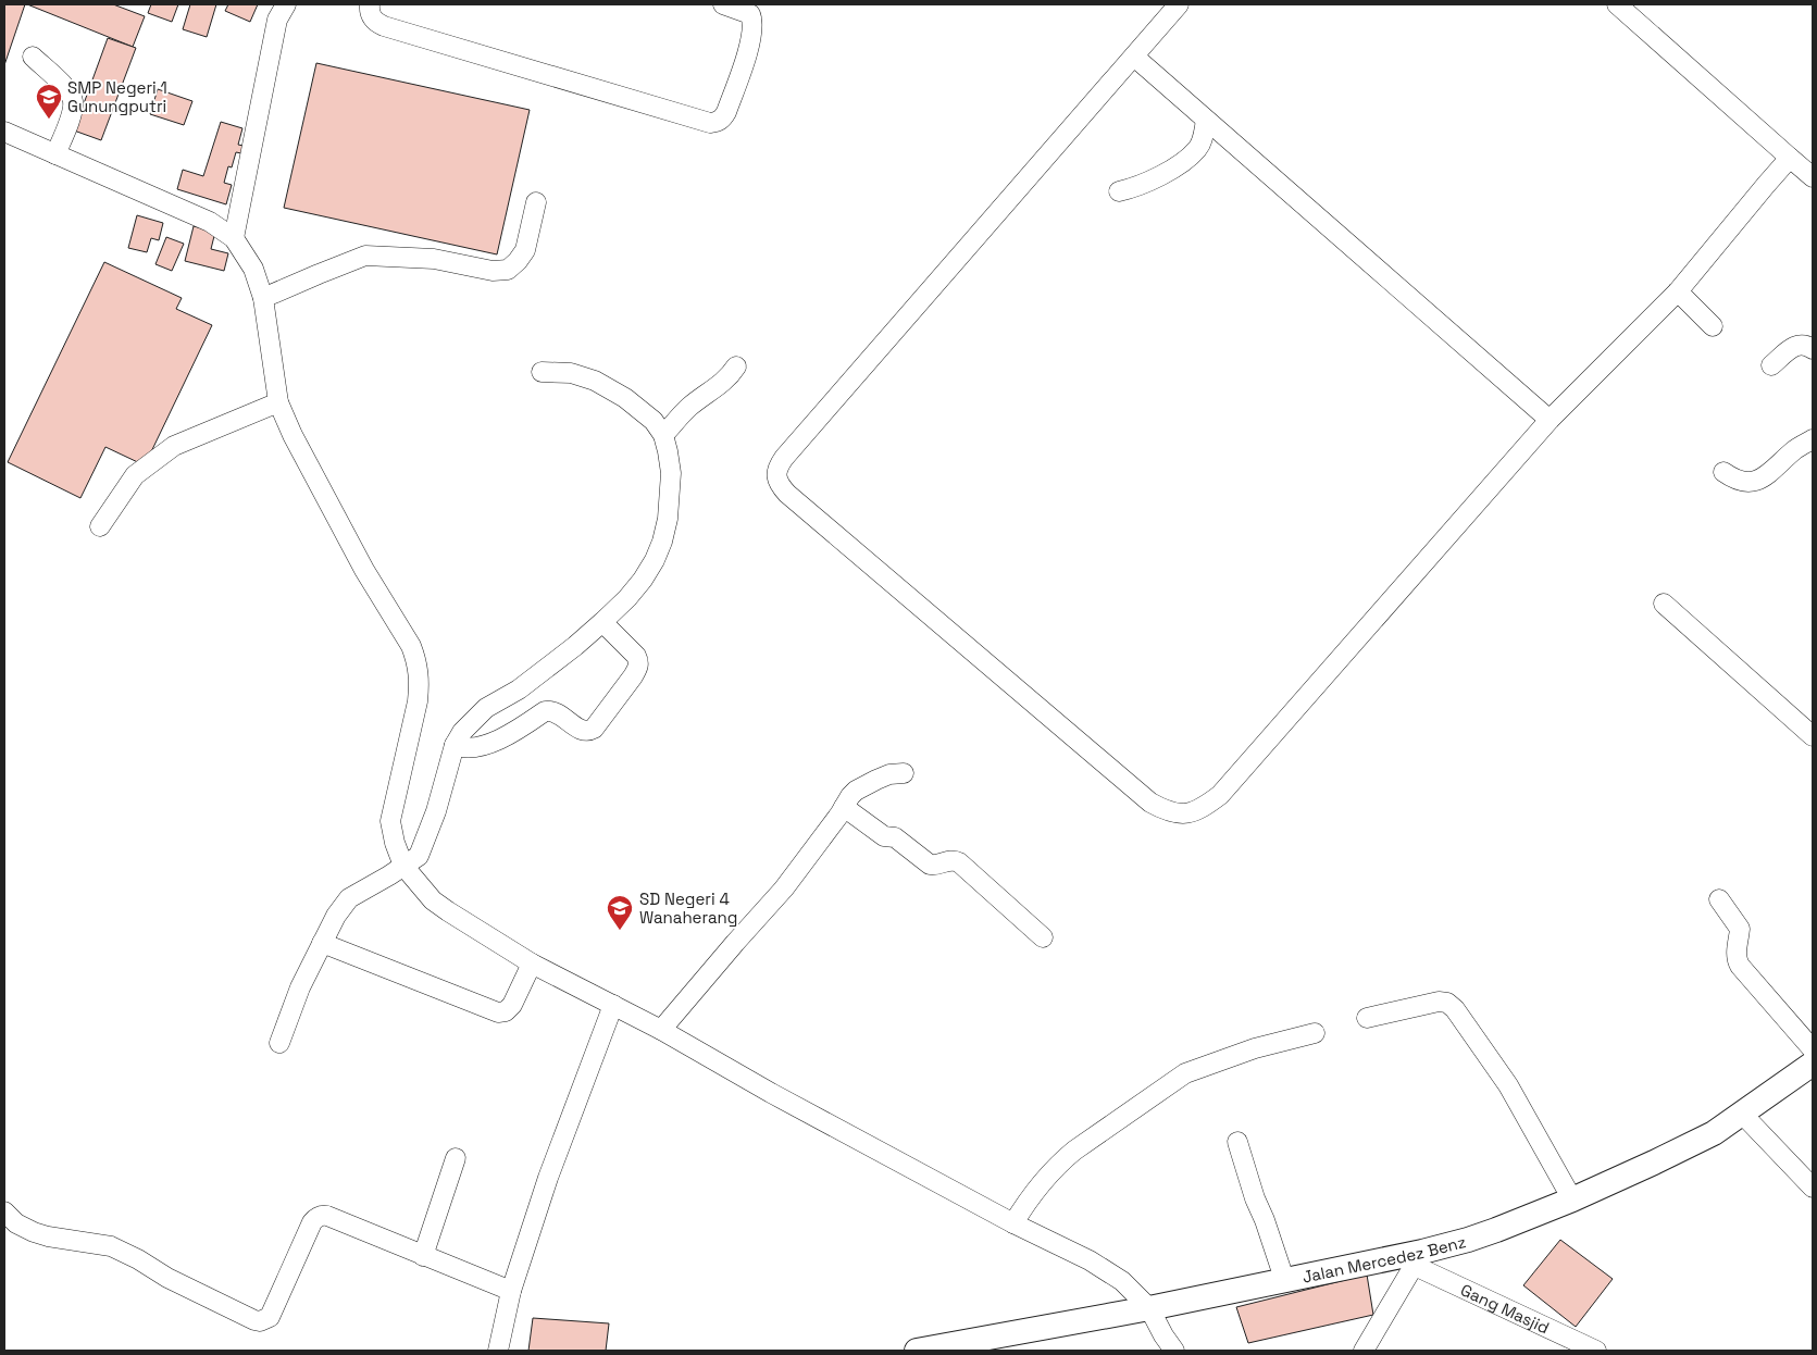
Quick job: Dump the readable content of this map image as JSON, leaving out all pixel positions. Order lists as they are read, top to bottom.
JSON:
{
  "streets": {
    "main road": ["Jalan Mercedez Benz"],
    "street": ["Gang Masjid"]
  },
  "crossings": [
    ["Jalan Mercedez Benz", "Gang Masjid"]
  ],
  "places": {
    "school or university": ["SMP Negeri 1 Gunungputri", "SD Negeri 4 Wanaherang"]
  }
}
